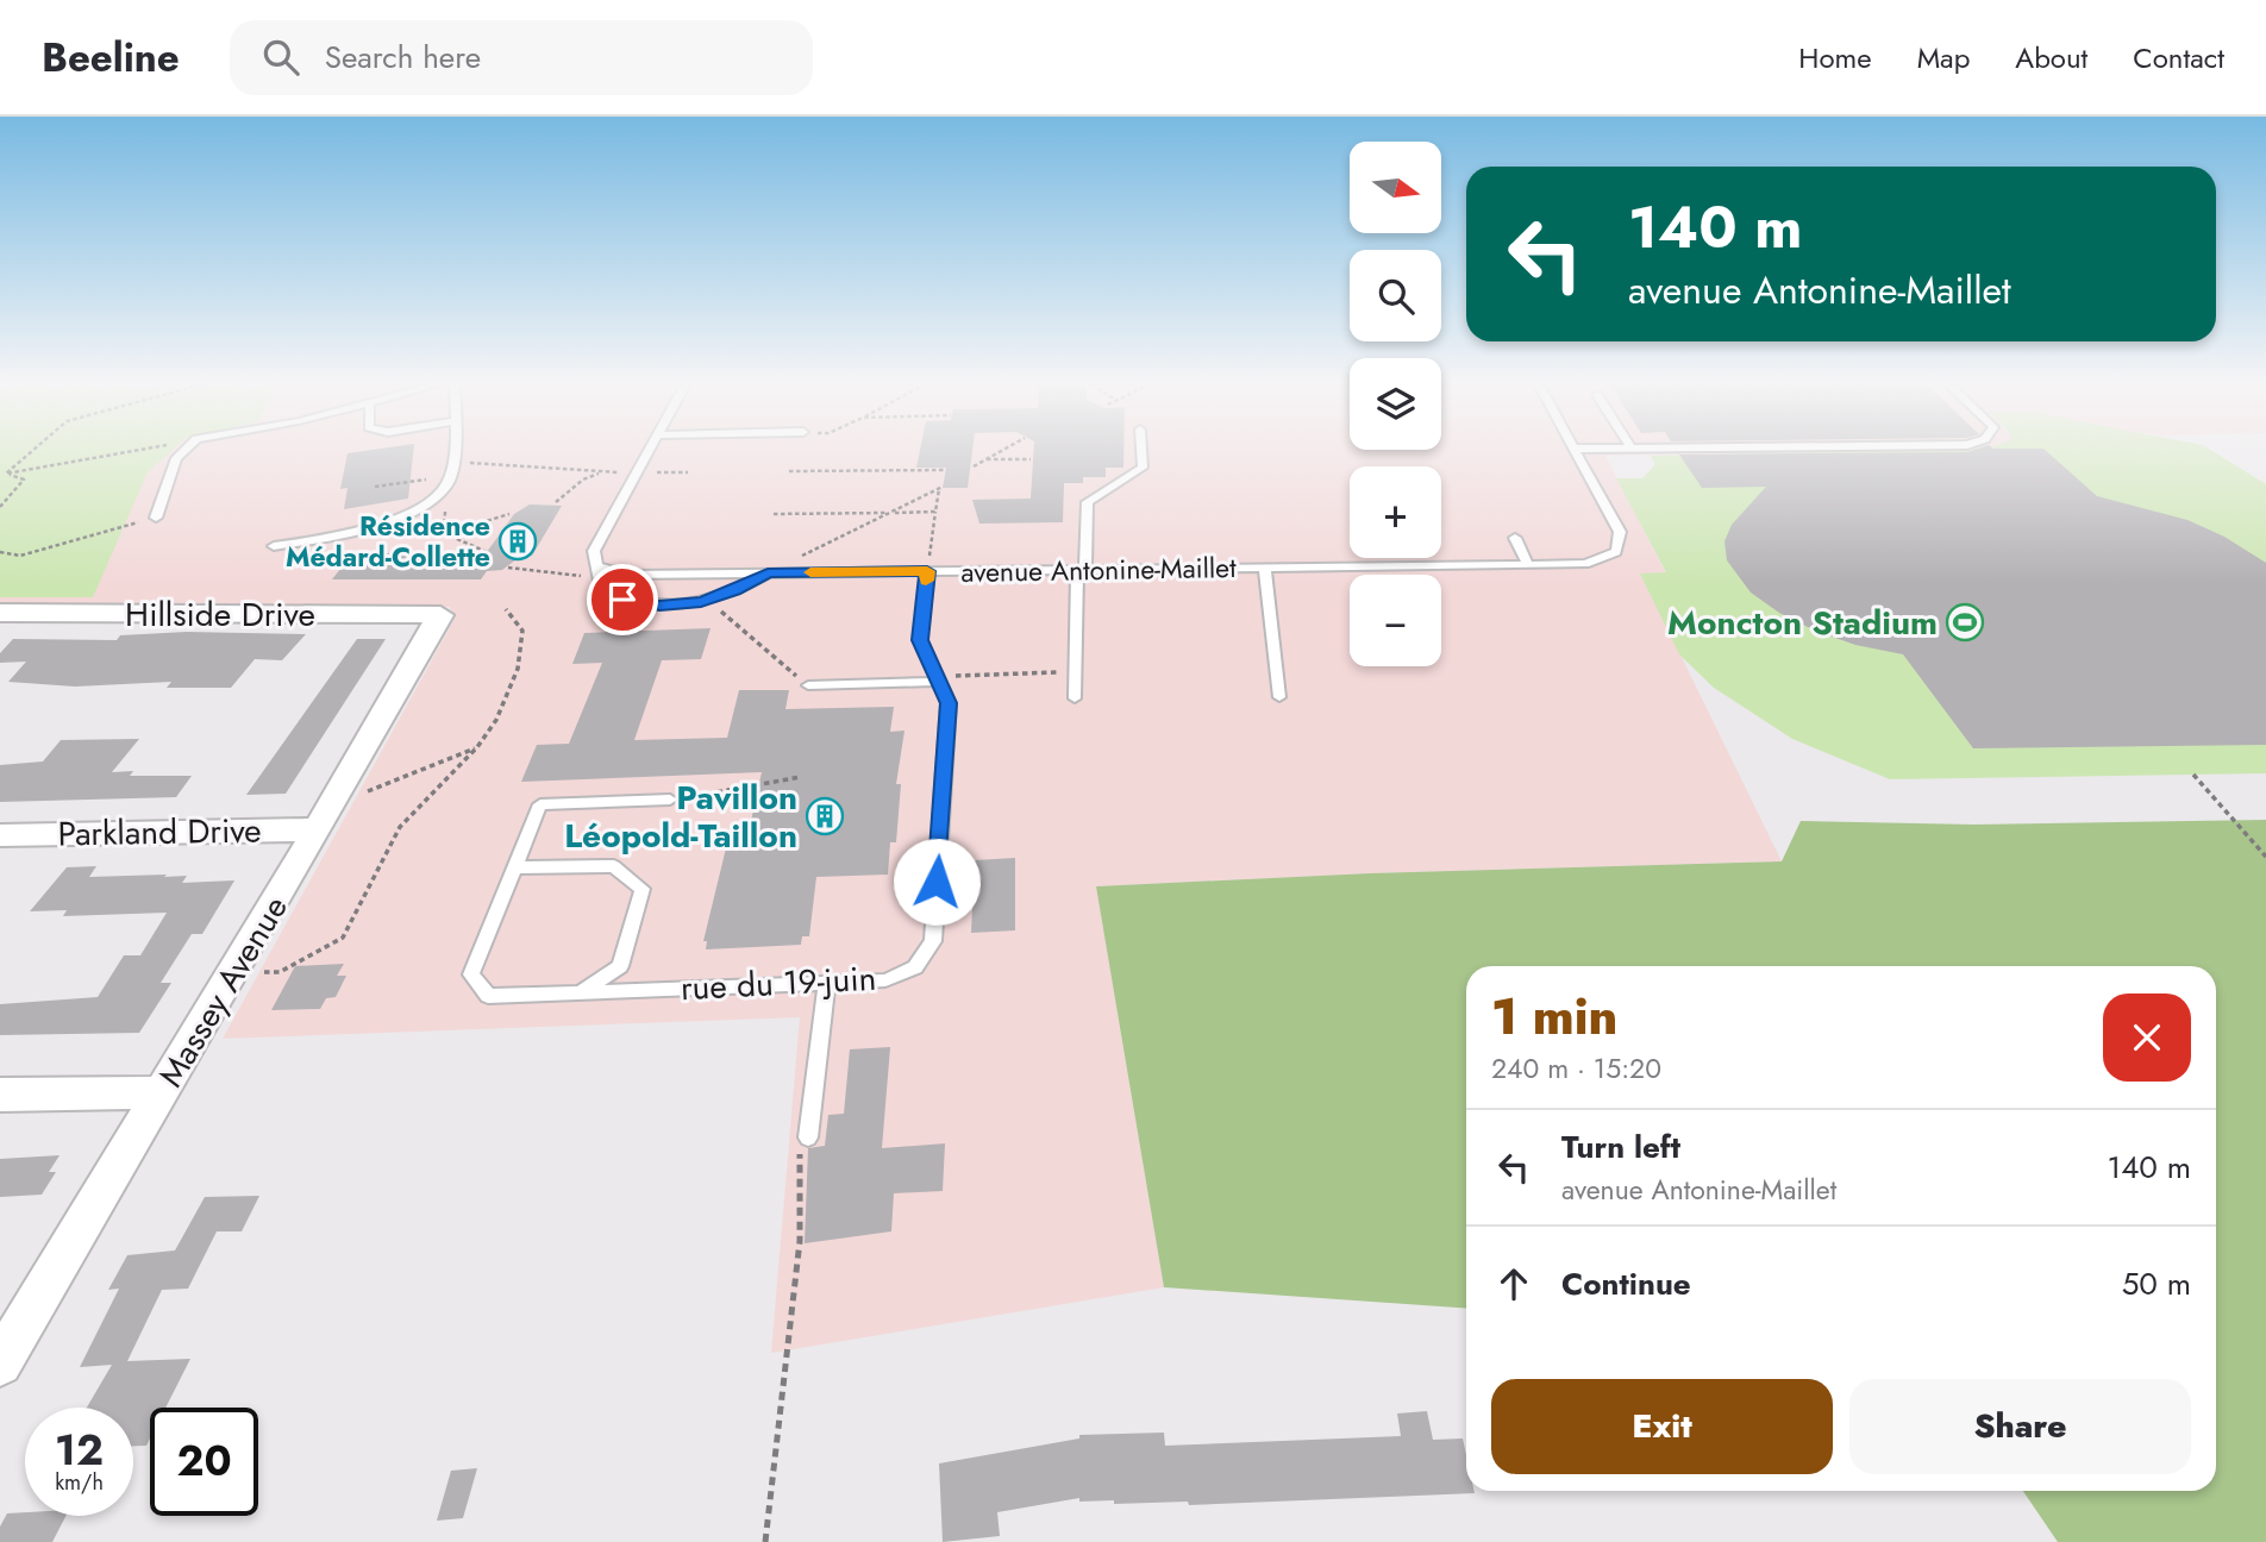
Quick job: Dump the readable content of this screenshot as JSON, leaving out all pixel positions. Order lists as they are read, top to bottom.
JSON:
{
  "streets": {
    "street": ["Hillside Drive", "Parkland Drive", "Massey Avenue"],
    "lane": ["avenue Antonine-Maillet", "rue du 19-juin"]
  },
  "crossings": [
    ["avenue Antonine-Maillet", "rue du 19-juin"],
    ["Hillside Drive", "Massey Avenue"],
    ["Parkland Drive", "Massey Avenue"]
  ],
  "places": {
    "building": ["Résidence Médard-Collette", "Pavillon Léopold-Taillon"],
    "sports": ["Moncton Stadium"]
  },
  "north": "right",
  "page": {
    "header": "Beeline",
    "search": "Search here",
    "nav": [
      "Home",
      "Map",
      "About",
      "Contact"
    ],
    "map_buttons": ["+", "−"],
    "turn": ["140 m", "avenue Antonine-Maillet"],
    "heading": ["1 min", "240 m · 15:20"],
    "list": [
      {
        "name": "Turn left",
        "note": "avenue Antonine-Maillet",
        "value": "140 m"
      },
      {
        "name": "Continue",
        "value": "50 m"
      }
    ],
    "buttons": ["Exit", "Share"],
    "speed": "12 km/h",
    "limit": "20"
  }
}
